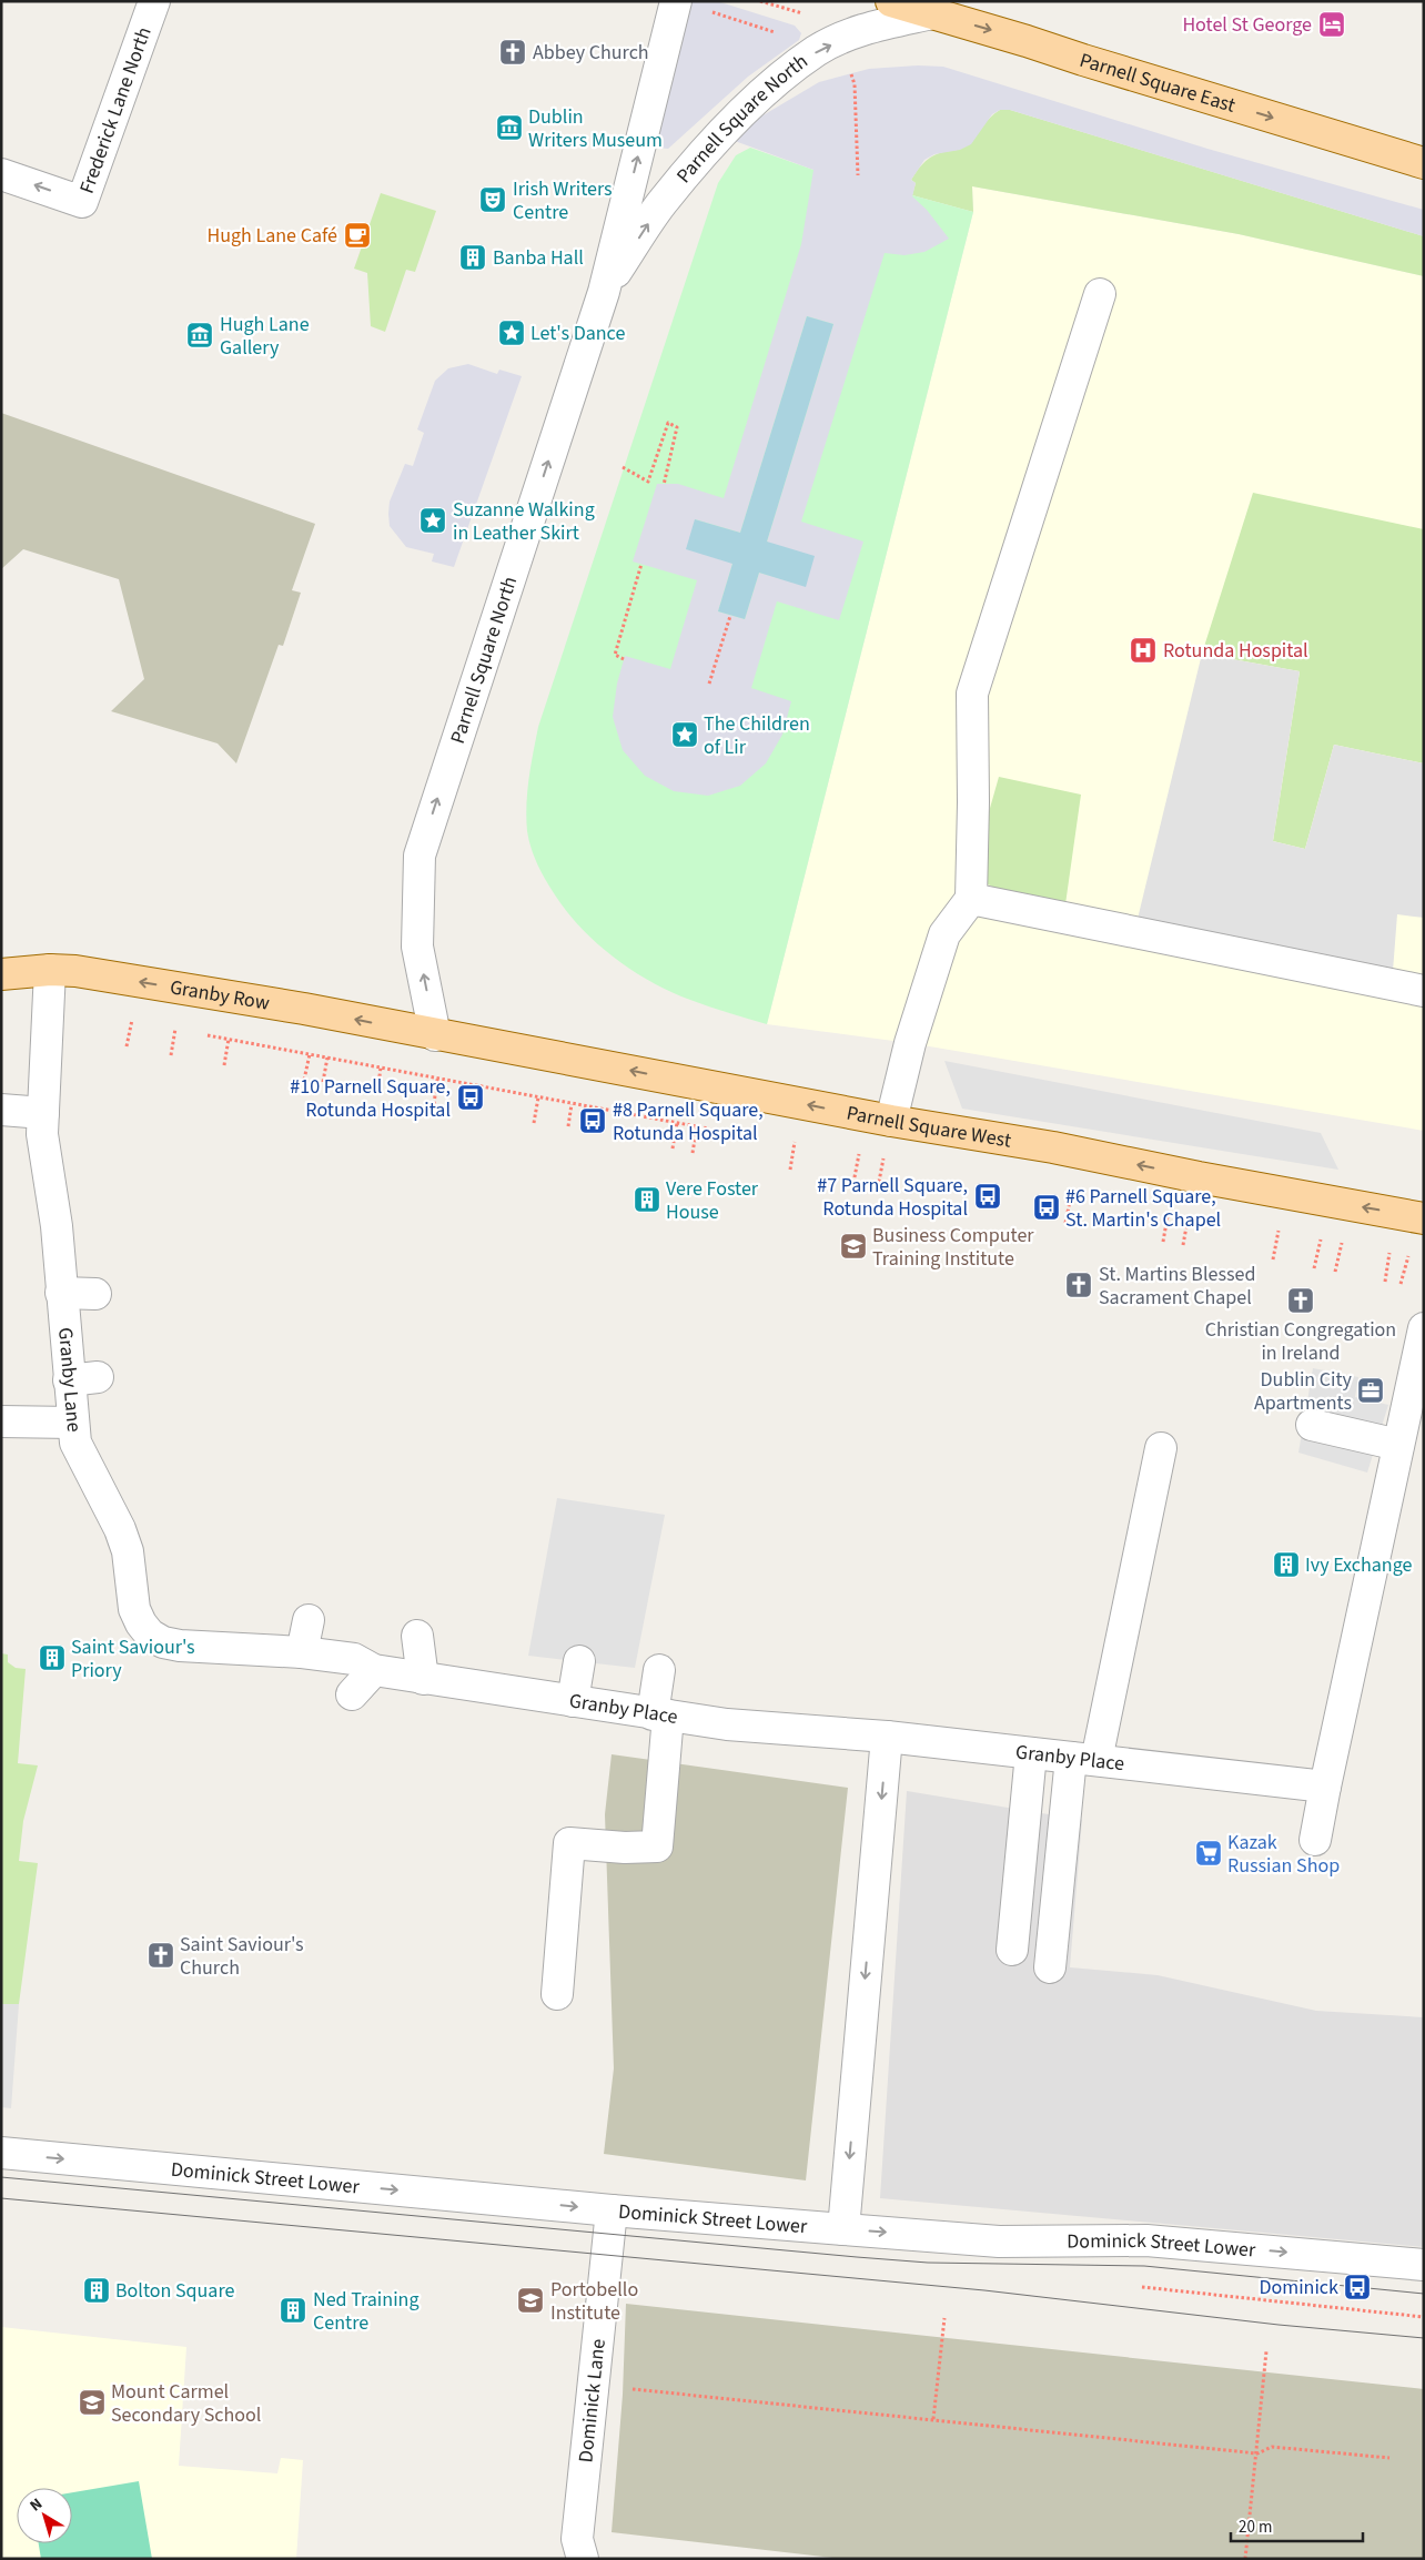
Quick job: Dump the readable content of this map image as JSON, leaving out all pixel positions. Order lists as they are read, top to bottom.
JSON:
{
  "streets": {
    "main road": ["Parnell Square East", "Granby Row", "Parnell Square West"],
    "street": [
      "Frederick Lane North",
      "Parnell Square North",
      "Granby Lane",
      "Granby Place",
      "Dominick Street Lower",
      "Dominick Lane"
    ]
  },
  "crossings": [
    ["Parnell Square East", "Parnell Square North"],
    ["Parnell Square North", "Granby Row"],
    ["Parnell Square North", "Parnell Square West"],
    ["Granby Row", "Parnell Square West"],
    ["Granby Row", "Granby Lane"],
    ["Granby Lane", "Granby Place"],
    ["Dominick Street Lower", "Dominick Lane"]
  ],
  "one_way": [
    "Parnell Square East",
    "Parnell Square North",
    "Granby Row",
    "Parnell Square West",
    "Dominick Street Lower"
  ],
  "places": {
    "hotel": ["Hotel St George"],
    "church": [
      "Abbey Church",
      "St. Martins Blessed Sacrament Chapel",
      "Christian Congregation in Ireland",
      "Saint Saviour's Church"
    ],
    "museum": ["Dublin Writers Museum", "Hugh Lane Gallery"],
    "theatre": ["Irish Writers Centre"],
    "cafe": ["Hugh Lane Café"],
    "building": [
      "Banba Hall",
      "Vere Foster House",
      "Ivy Exchange",
      "Saint Saviour's Priory",
      "Bolton Square",
      "Ned Training Centre"
    ],
    "place": ["Let's Dance", "Suzanne Walking in Leather Skirt", "The Children of Lir"],
    "hospital": ["Rotunda Hospital"],
    "bus stop": [
      "#10 Parnell Square, Rotunda Hospital",
      "#8 Parnell Square, Rotunda Hospital",
      "#7 Parnell Square, Rotunda Hospital",
      "#6 Parnell Square, St. Martin's Chapel",
      "Dominick"
    ],
    "school or university": ["Business Computer Training Institute", "Portobello Institute", "Mount Carmel Secondary School"],
    "office": ["Dublin City Apartments"],
    "supermarket": ["Kazak Russian Shop"]
  },
  "scale_bar": "20 m",
  "north": "top left"
}
